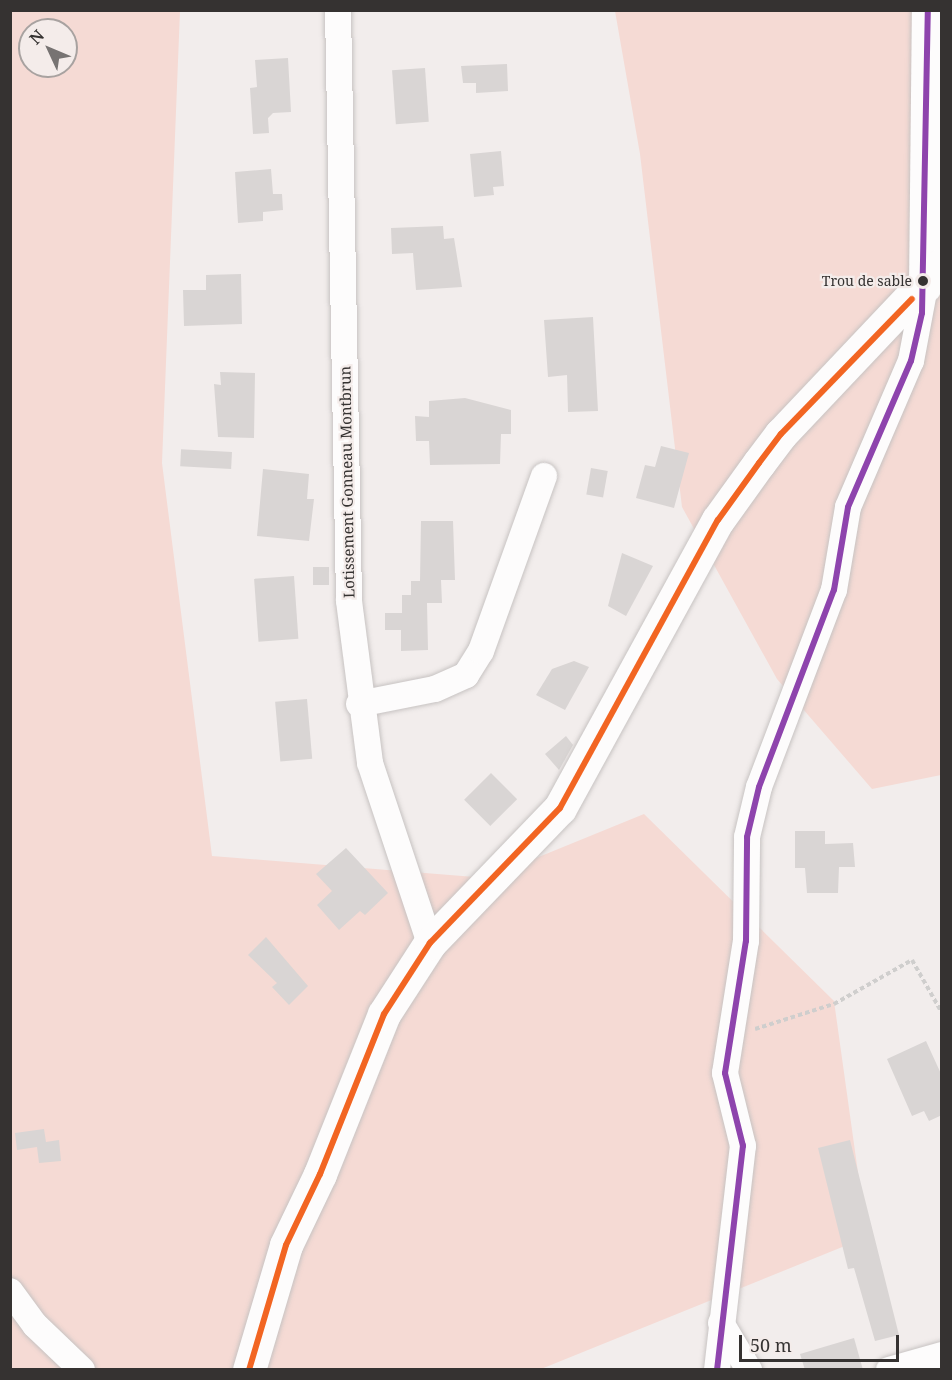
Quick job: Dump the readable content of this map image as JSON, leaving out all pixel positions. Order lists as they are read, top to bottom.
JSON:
{
  "streets": {
    "street": ["Lotissement Gonneau Montbrun"]
  },
  "places": ["Trou de sable"],
  "scale_bar": "50 m",
  "north": "top left"
}
